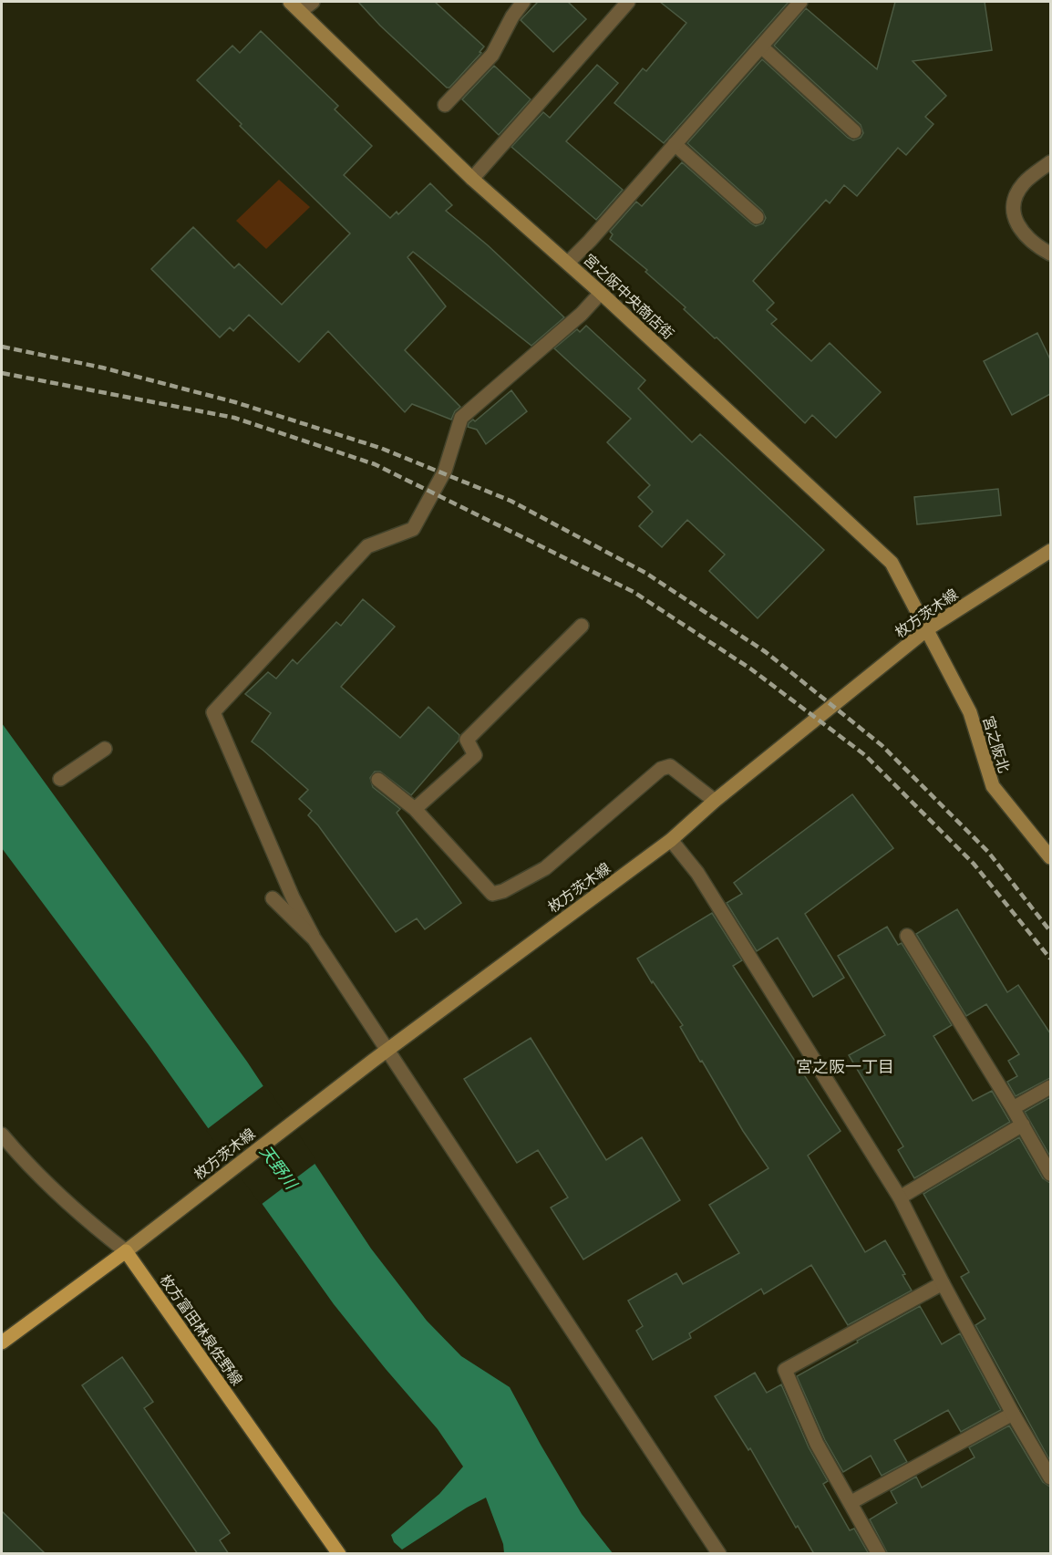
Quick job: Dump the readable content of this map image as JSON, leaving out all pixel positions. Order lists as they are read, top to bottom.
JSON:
{
  "streets": {
    "main road": [
      "宮之阪中央商店街",
      "枚方茨木線",
      "宮之阪北",
      "枚方富田林泉佐野線"
    ]
  },
  "crossings": [
    ["宮之阪中央商店街", "枚方茨木線"],
    ["宮之阪中央商店街", "宮之阪北"],
    ["枚方茨木線", "宮之阪北"],
    ["枚方茨木線", "枚方富田林泉佐野線"]
  ],
  "districts": ["宮之阪一丁目"],
  "water": ["天野川"]
}
